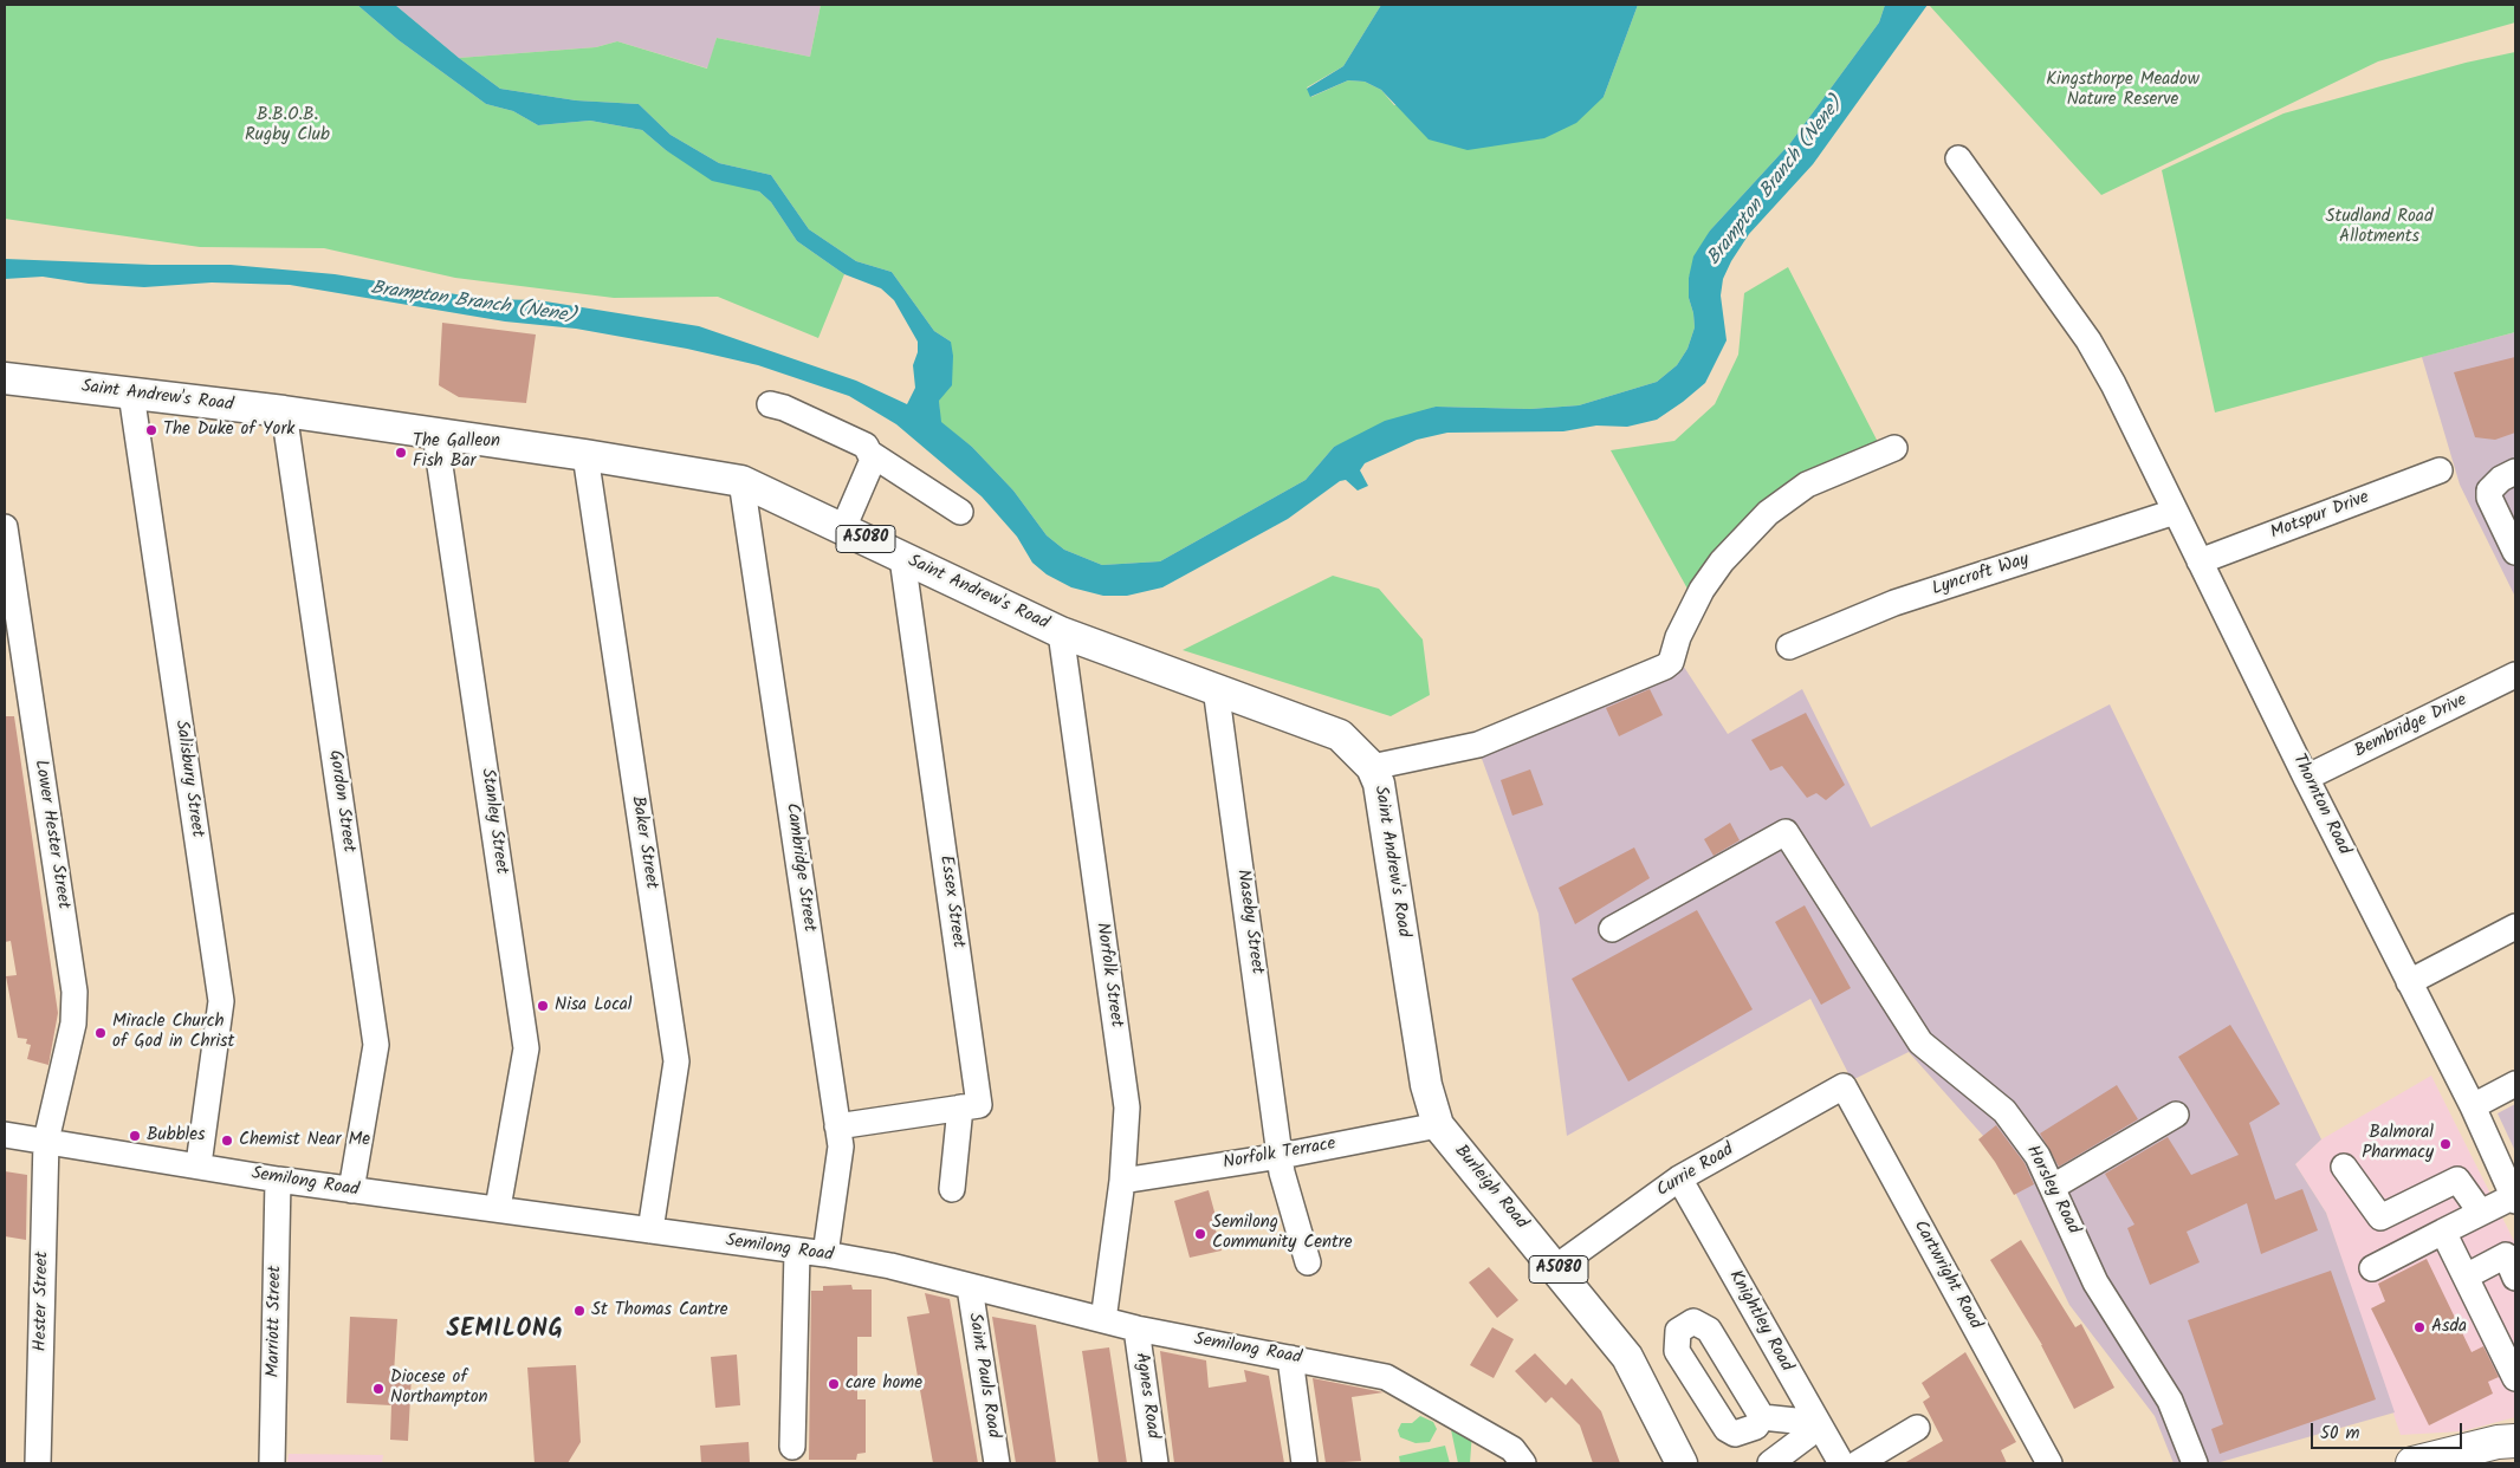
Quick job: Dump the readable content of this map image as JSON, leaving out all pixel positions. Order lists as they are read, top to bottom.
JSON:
{
  "streets": {
    "main road": ["Saint Andrew's Road", "A5080", "Burleigh Road"],
    "street": [
      "Motspur Drive",
      "Lyncroft Way",
      "Bembridge Drive",
      "Salisbury Street",
      "Gordon Street",
      "Thornton Road",
      "Stanley Street",
      "Lower Hester Street",
      "Baker Street",
      "Cambridge Street",
      "Essex Street",
      "Naseby Street",
      "Norfolk Street",
      "Norfolk Terrace",
      "Currie Road",
      "Semilong Road",
      "Horsley Road",
      "Cartwright Road",
      "Hester Street",
      "Marriott Street",
      "Knightley Road",
      "Saint Pauls Road",
      "Agnes Road"
    ]
  },
  "crossings": [
    ["Saint Andrew's Road", "Salisbury Street"],
    ["Saint Andrew's Road", "Gordon Street"],
    ["Saint Andrew's Road", "Stanley Street"],
    ["Saint Andrew's Road", "Baker Street"],
    ["Saint Andrew's Road", "Cambridge Street"],
    ["Saint Andrew's Road", "Essex Street"],
    ["Saint Andrew's Road", "Naseby Street"],
    ["Saint Andrew's Road", "Norfolk Street"],
    ["Saint Andrew's Road", "Burleigh Road"],
    ["Motspur Drive", "Thornton Road"],
    ["Lyncroft Way", "Thornton Road"],
    ["Bembridge Drive", "Thornton Road"],
    ["Salisbury Street", "Semilong Road"],
    ["Gordon Street", "Semilong Road"],
    ["Stanley Street", "Semilong Road"],
    ["Lower Hester Street", "Semilong Road"],
    ["Lower Hester Street", "Hester Street"],
    ["Baker Street", "Semilong Road"],
    ["Cambridge Street", "Essex Street"],
    ["Cambridge Street", "Semilong Road"],
    ["Naseby Street", "Norfolk Terrace"],
    ["Norfolk Street", "Norfolk Terrace"],
    ["Norfolk Street", "Semilong Road"],
    ["Norfolk Terrace", "Burleigh Road"],
    ["Currie Road", "Burleigh Road"],
    ["Currie Road", "Cartwright Road"],
    ["Currie Road", "Knightley Road"],
    ["Semilong Road", "Hester Street"],
    ["Semilong Road", "Marriott Street"],
    ["Semilong Road", "Saint Pauls Road"],
    ["Semilong Road", "Agnes Road"]
  ],
  "districts": ["SEMILONG"],
  "water": ["Brampton Branch (Nene)"],
  "parks": ["Kingsthorpe Meadow Nature Reserve", "B.B.O.B. Rugby Club", "Studland Road Allotments"],
  "places": [
    "The Duke of York",
    "The Galleon Fish Bar",
    "Nisa Local",
    "Miracle Church of God in Christ",
    "Bubbles",
    "Chemist Near Me",
    "Balmoral Pharmacy",
    "Semilong Community Centre",
    "St Thomas Cantre",
    "Asda",
    "care home",
    "Diocese of Northampton"
  ],
  "scale_bar": "50 m"
}
